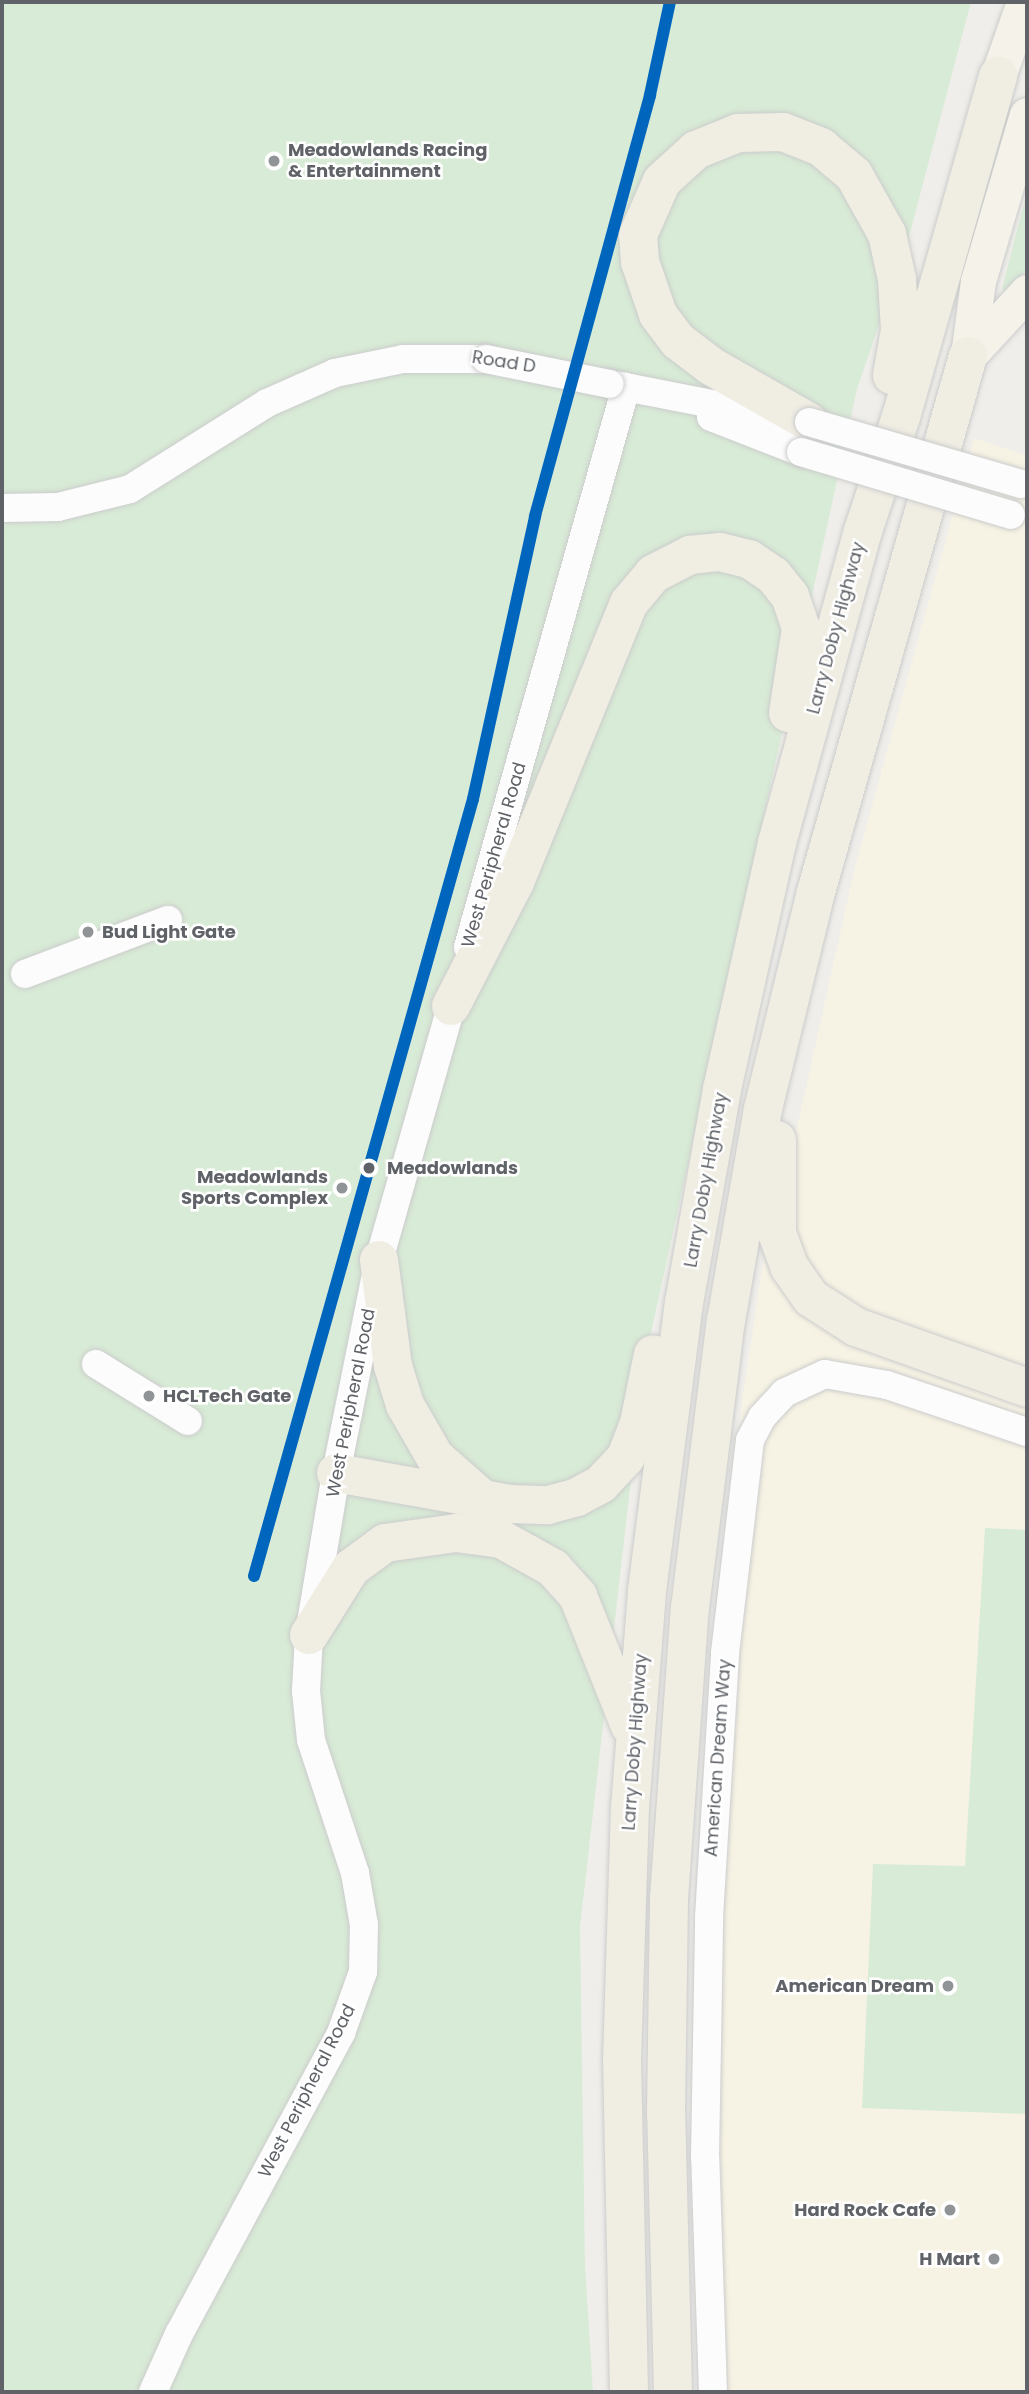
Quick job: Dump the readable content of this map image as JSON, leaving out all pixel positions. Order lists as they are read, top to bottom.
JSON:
{
  "streets": {
    "highway": ["Larry Doby Highway"],
    "street": ["Road D", "West Peripheral Road", "American Dream Way"]
  },
  "crossings": [
    ["Road D", "West Peripheral Road"]
  ],
  "places": [
    "Meadowlands Racing & Entertainment",
    "Bud Light Gate",
    "Meadowlands",
    "Meadowlands Sports Complex",
    "HCLTech Gate",
    "American Dream",
    "Hard Rock Cafe",
    "H Mart"
  ]
}
